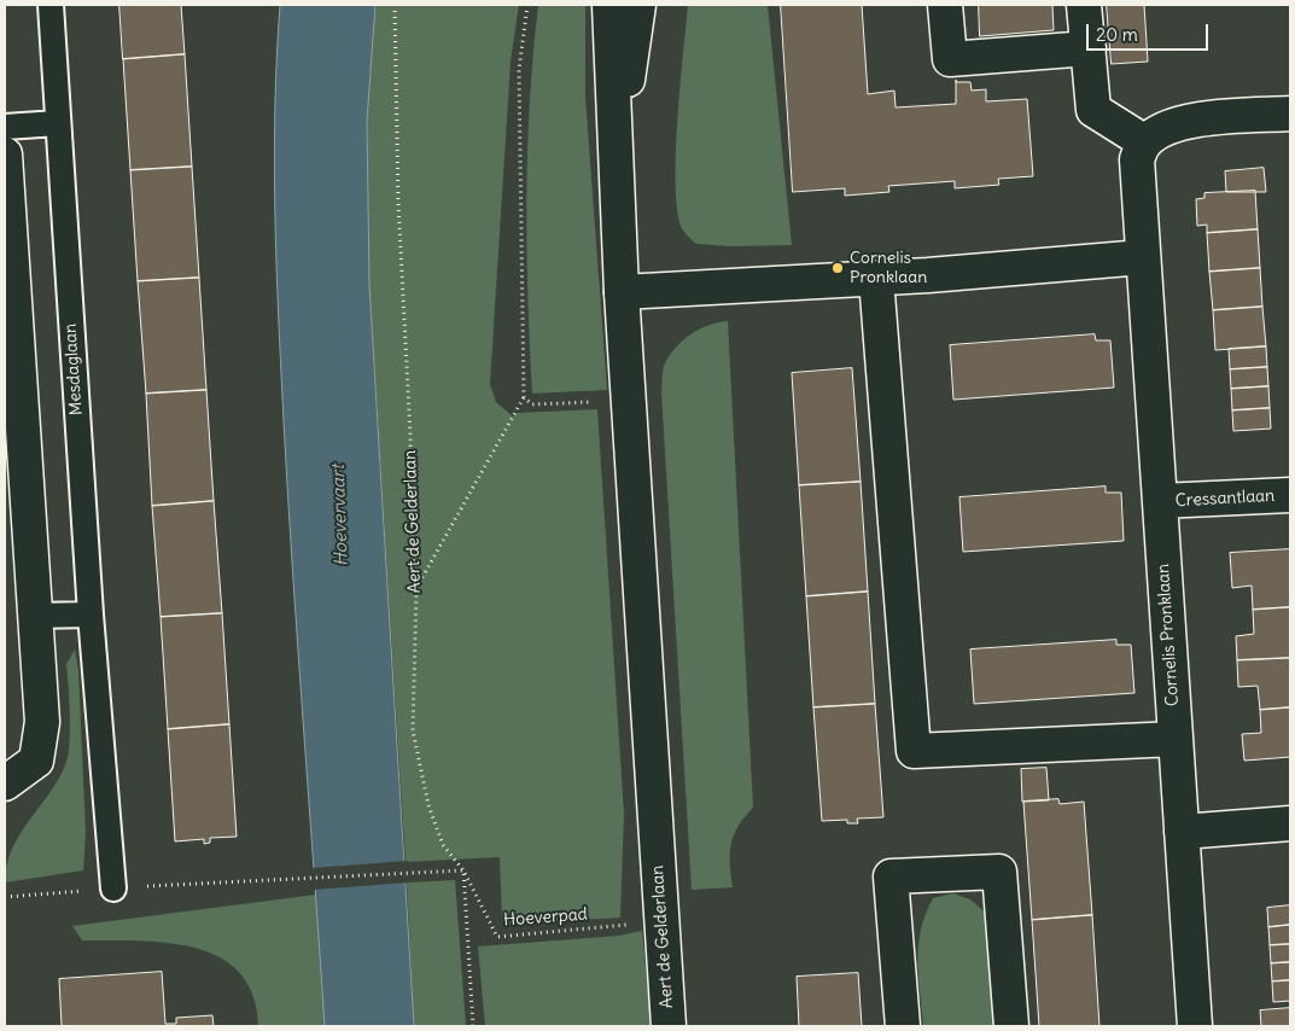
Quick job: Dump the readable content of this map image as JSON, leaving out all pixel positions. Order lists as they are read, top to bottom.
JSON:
{
  "streets": {
    "street": ["Cressantlaan", "Aert de Gelderlaan", "Cornelis Pronklaan"],
    "lane": ["Mesdaglaan"],
    "path": ["Hoeverpad"]
  },
  "crossings": [
    ["Cressantlaan", "Cornelis Pronklaan"],
    ["Aert de Gelderlaan", "Hoeverpad"]
  ],
  "water": ["Hoevervaart"],
  "places": ["Cornelis Pronklaan"],
  "scale_bar": "20 m"
}
